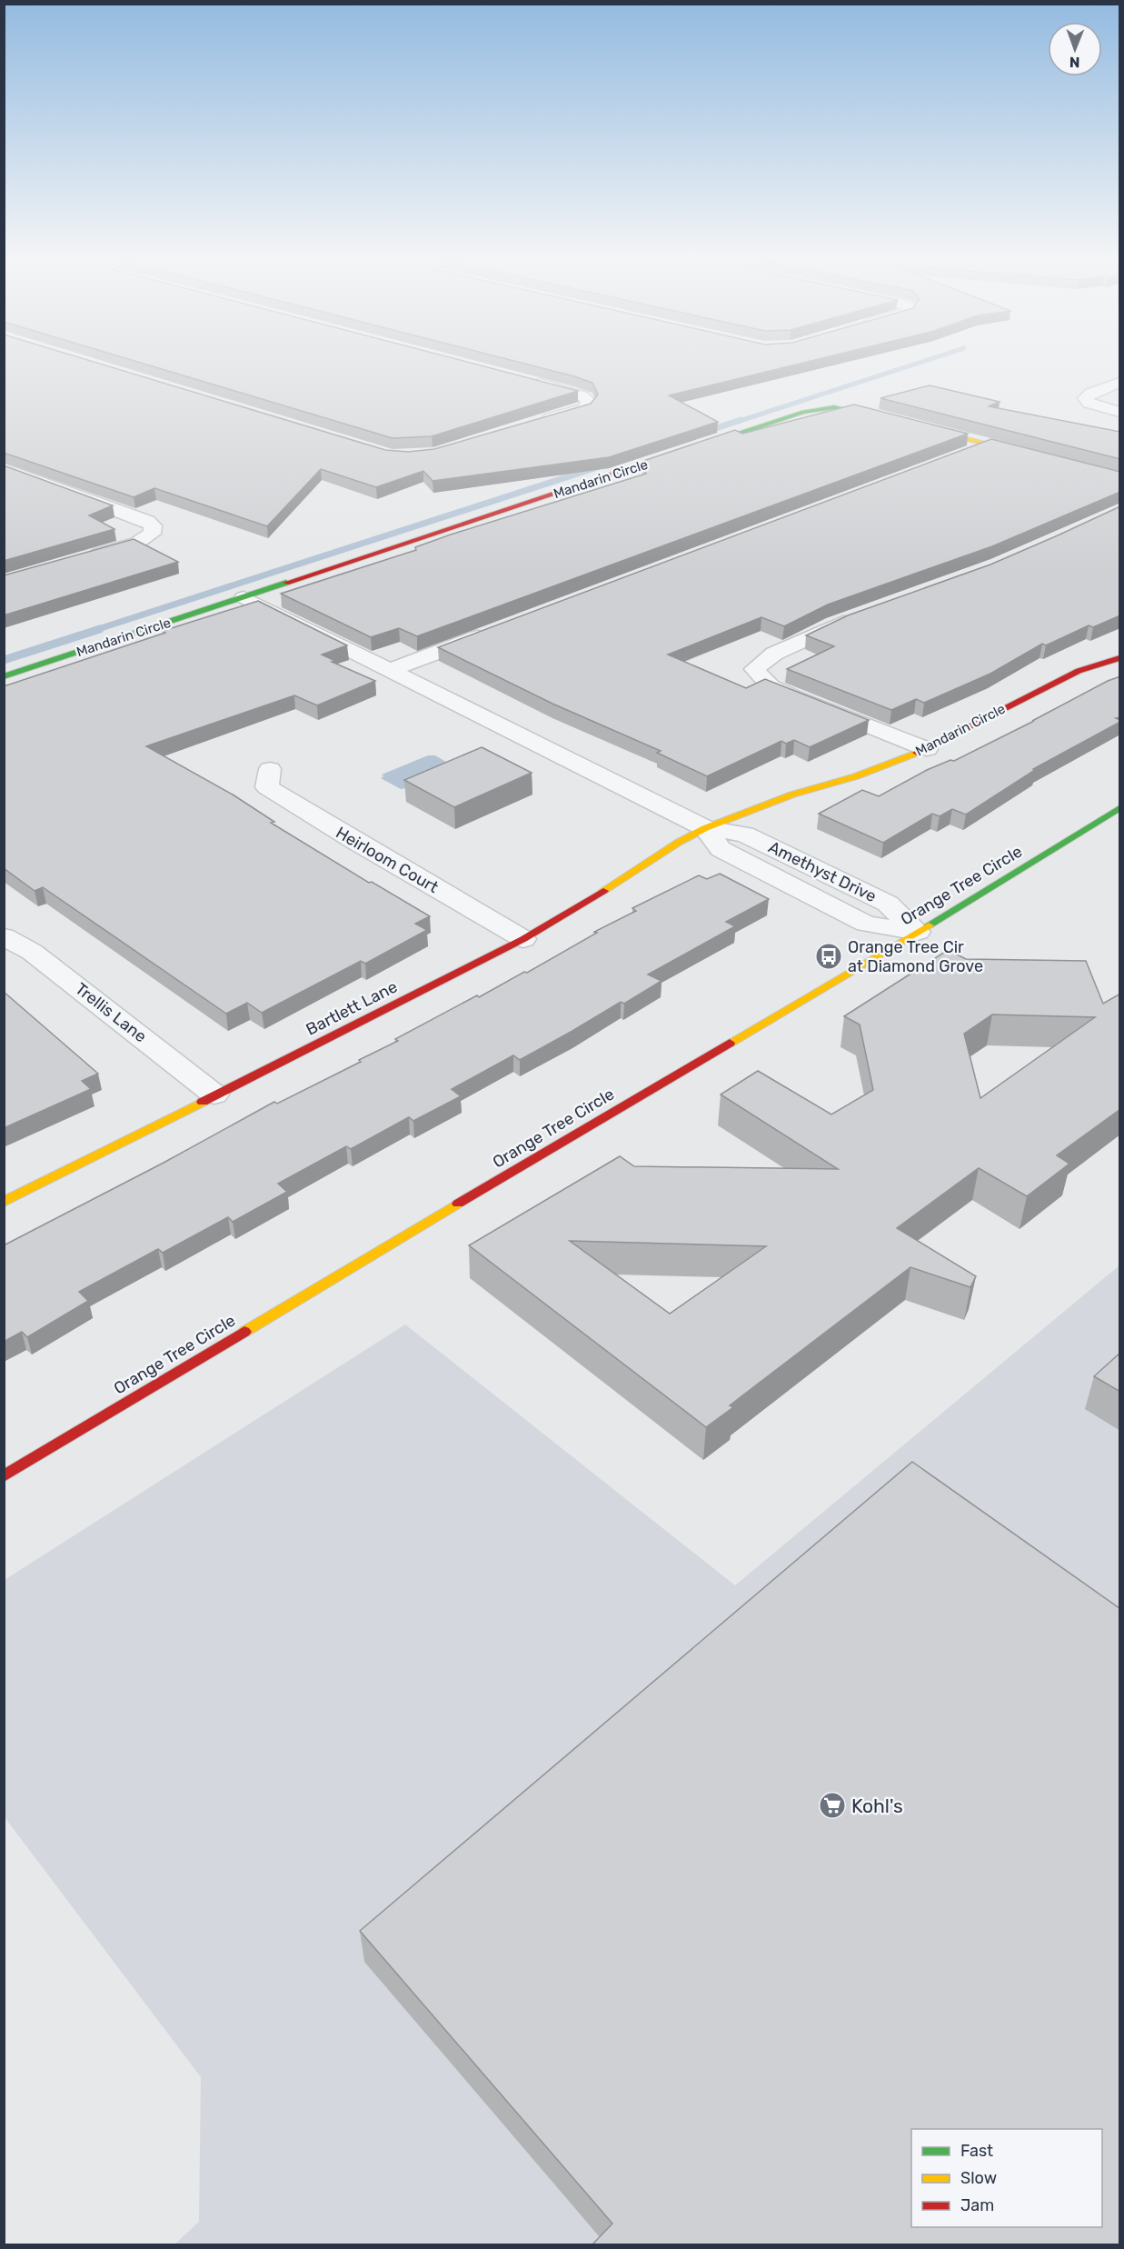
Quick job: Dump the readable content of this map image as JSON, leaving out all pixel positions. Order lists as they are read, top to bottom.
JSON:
{
  "streets": {
    "street": [
      "Mandarin Circle",
      "Heirloom Court",
      "Amethyst Drive",
      "Orange Tree Circle",
      "Bartlett Lane",
      "Trellis Lane"
    ]
  },
  "crossings": [
    ["Mandarin Circle", "Amethyst Drive"],
    ["Mandarin Circle", "Bartlett Lane"],
    ["Heirloom Court", "Bartlett Lane"],
    ["Amethyst Drive", "Orange Tree Circle"],
    ["Amethyst Drive", "Bartlett Lane"],
    ["Bartlett Lane", "Trellis Lane"]
  ],
  "places": {
    "bus stop": ["Orange Tree Cir at Diamond Grove"],
    "supermarket": ["Kohl's"]
  },
  "legend": ["Fast", "Slow", "Jam"],
  "north": "bottom"
}
